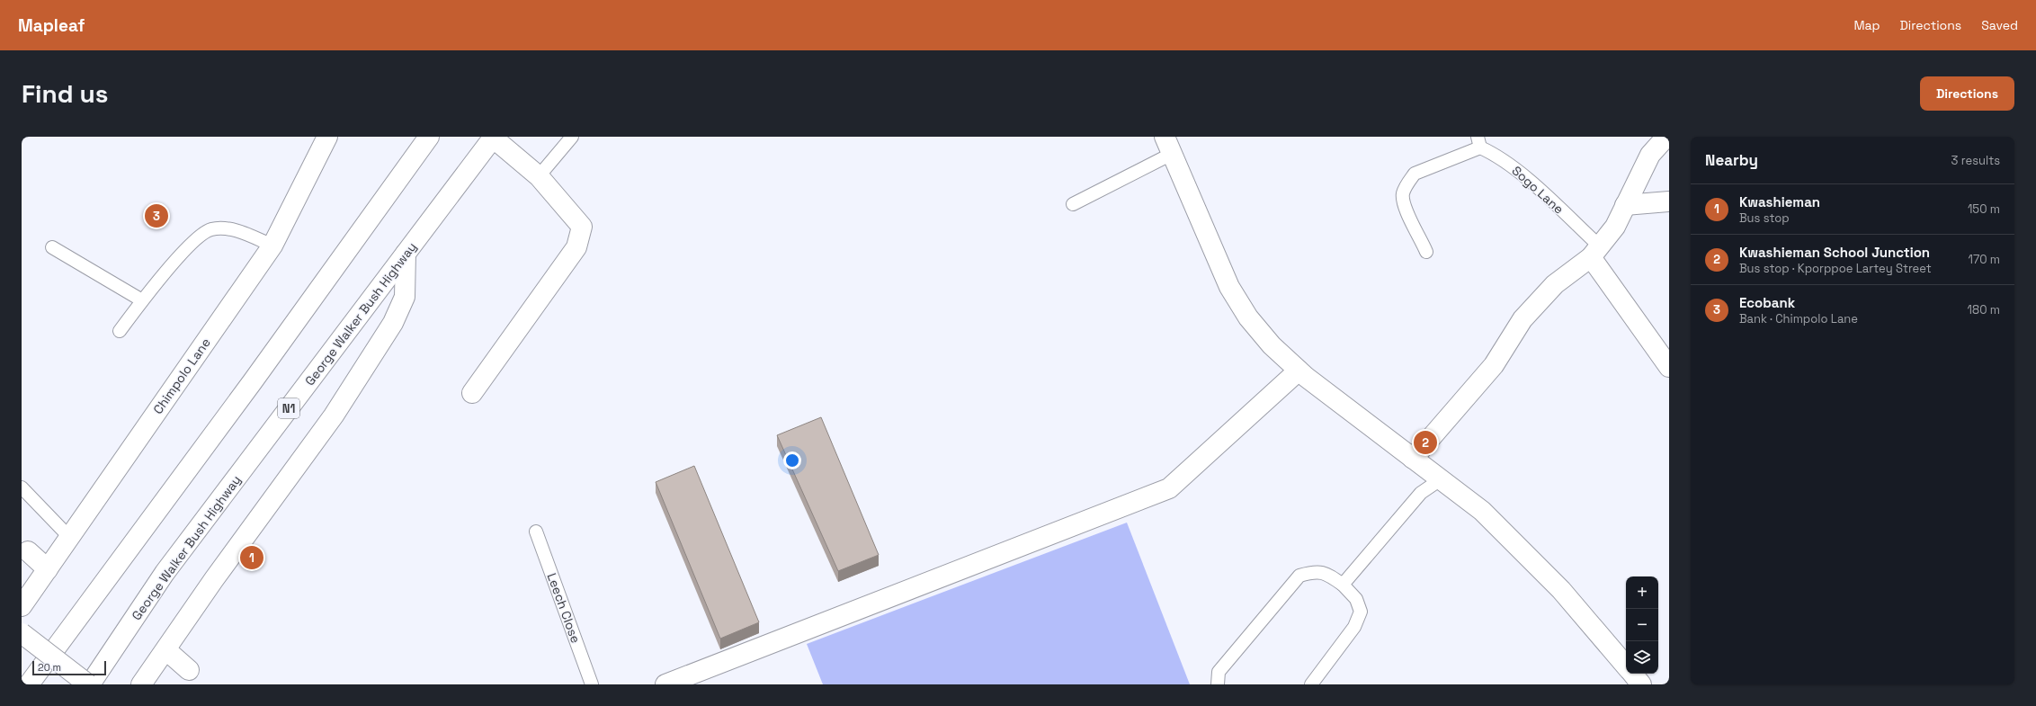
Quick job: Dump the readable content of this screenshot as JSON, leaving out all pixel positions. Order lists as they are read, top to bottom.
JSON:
{
  "streets": {
    "main road": [
      "Sogo Lane",
      "George Walker Bush Highway",
      "Chimpolo Lane",
      "N1"
    ],
    "lane": ["Leech Close"]
  },
  "scale_bar": "20 m",
  "page": {
    "header": "Mapleaf",
    "nav": ["Map", "Directions", "Saved"],
    "buttons": "Directions",
    "title": "Find us",
    "heading": ["Nearby", "3 results"],
    "list": [
      {
        "mark": "1",
        "name": "Kwashieman",
        "note": "Bus stop",
        "value": "150 m"
      },
      {
        "mark": "2",
        "name": "Kwashieman School Junction",
        "note": "Bus stop · Kporppoe Lartey Street",
        "value": "170 m"
      },
      {
        "mark": "3",
        "name": "Ecobank",
        "note": "Bank · Chimpolo Lane",
        "value": "180 m"
      }
    ],
    "pins": ["3", "2", "1"],
    "map_buttons": ["+", "−"],
    "scale": "20 m"
  }
}
